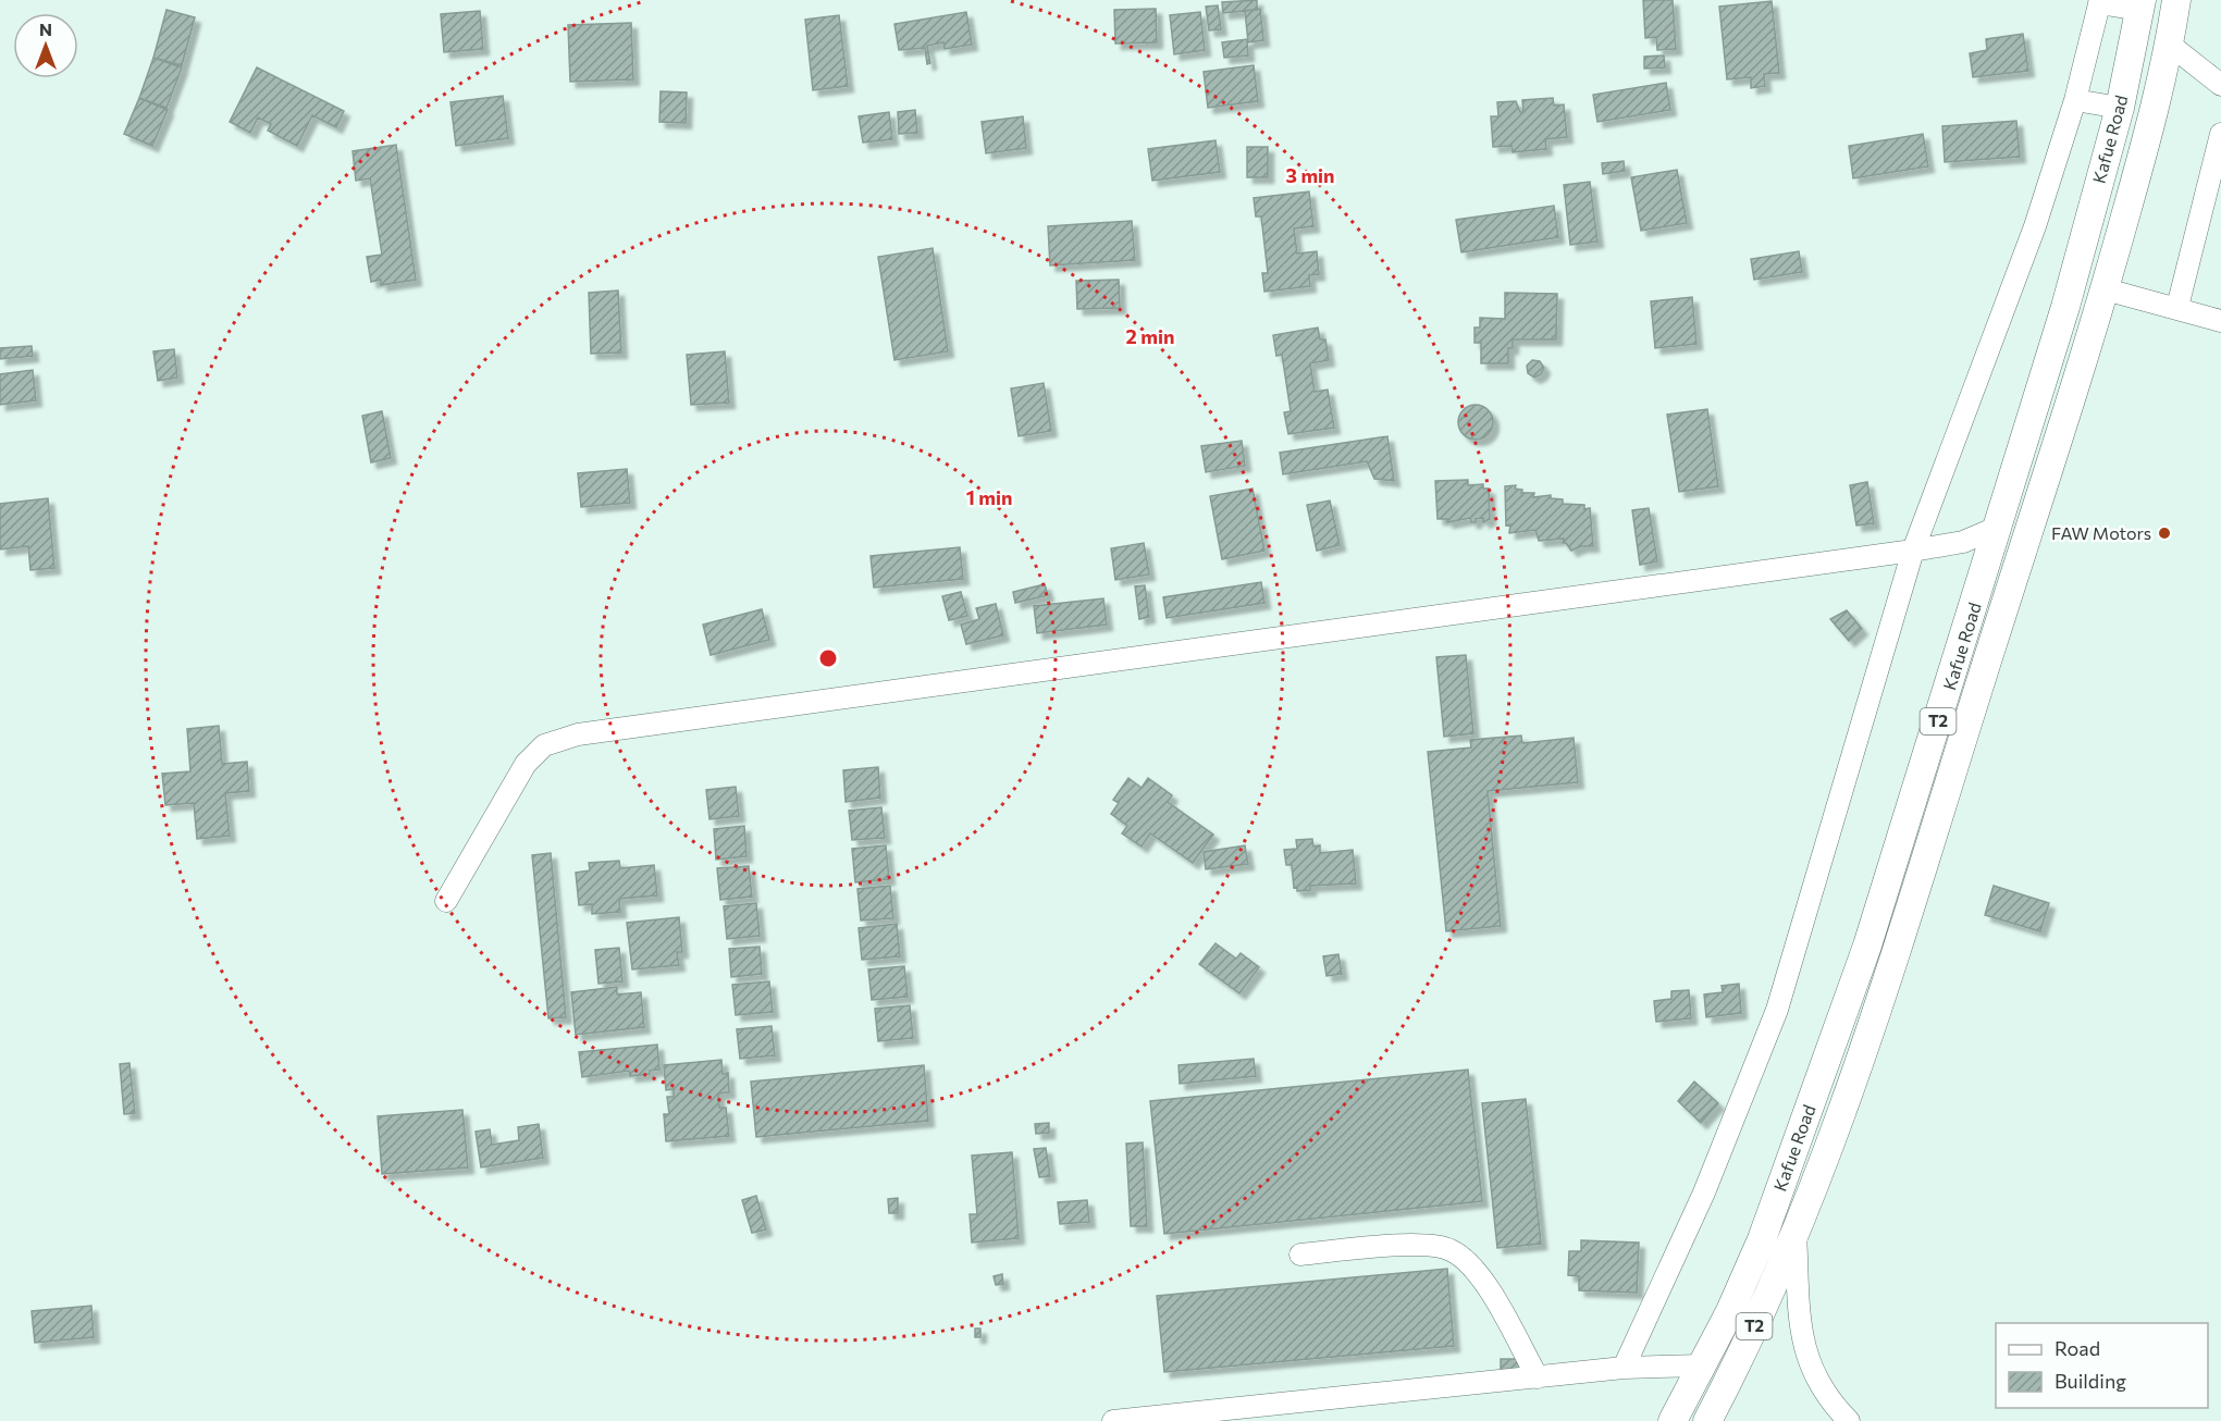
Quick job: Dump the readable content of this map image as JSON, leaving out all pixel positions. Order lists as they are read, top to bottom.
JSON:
{
  "streets": {
    "main road": ["Kafue Road", "T2"]
  },
  "places": ["FAW Motors"],
  "legend": ["Road", "Building"],
  "north": "top",
  "rings": ["3 min", "2 min", "1 min"]
}
